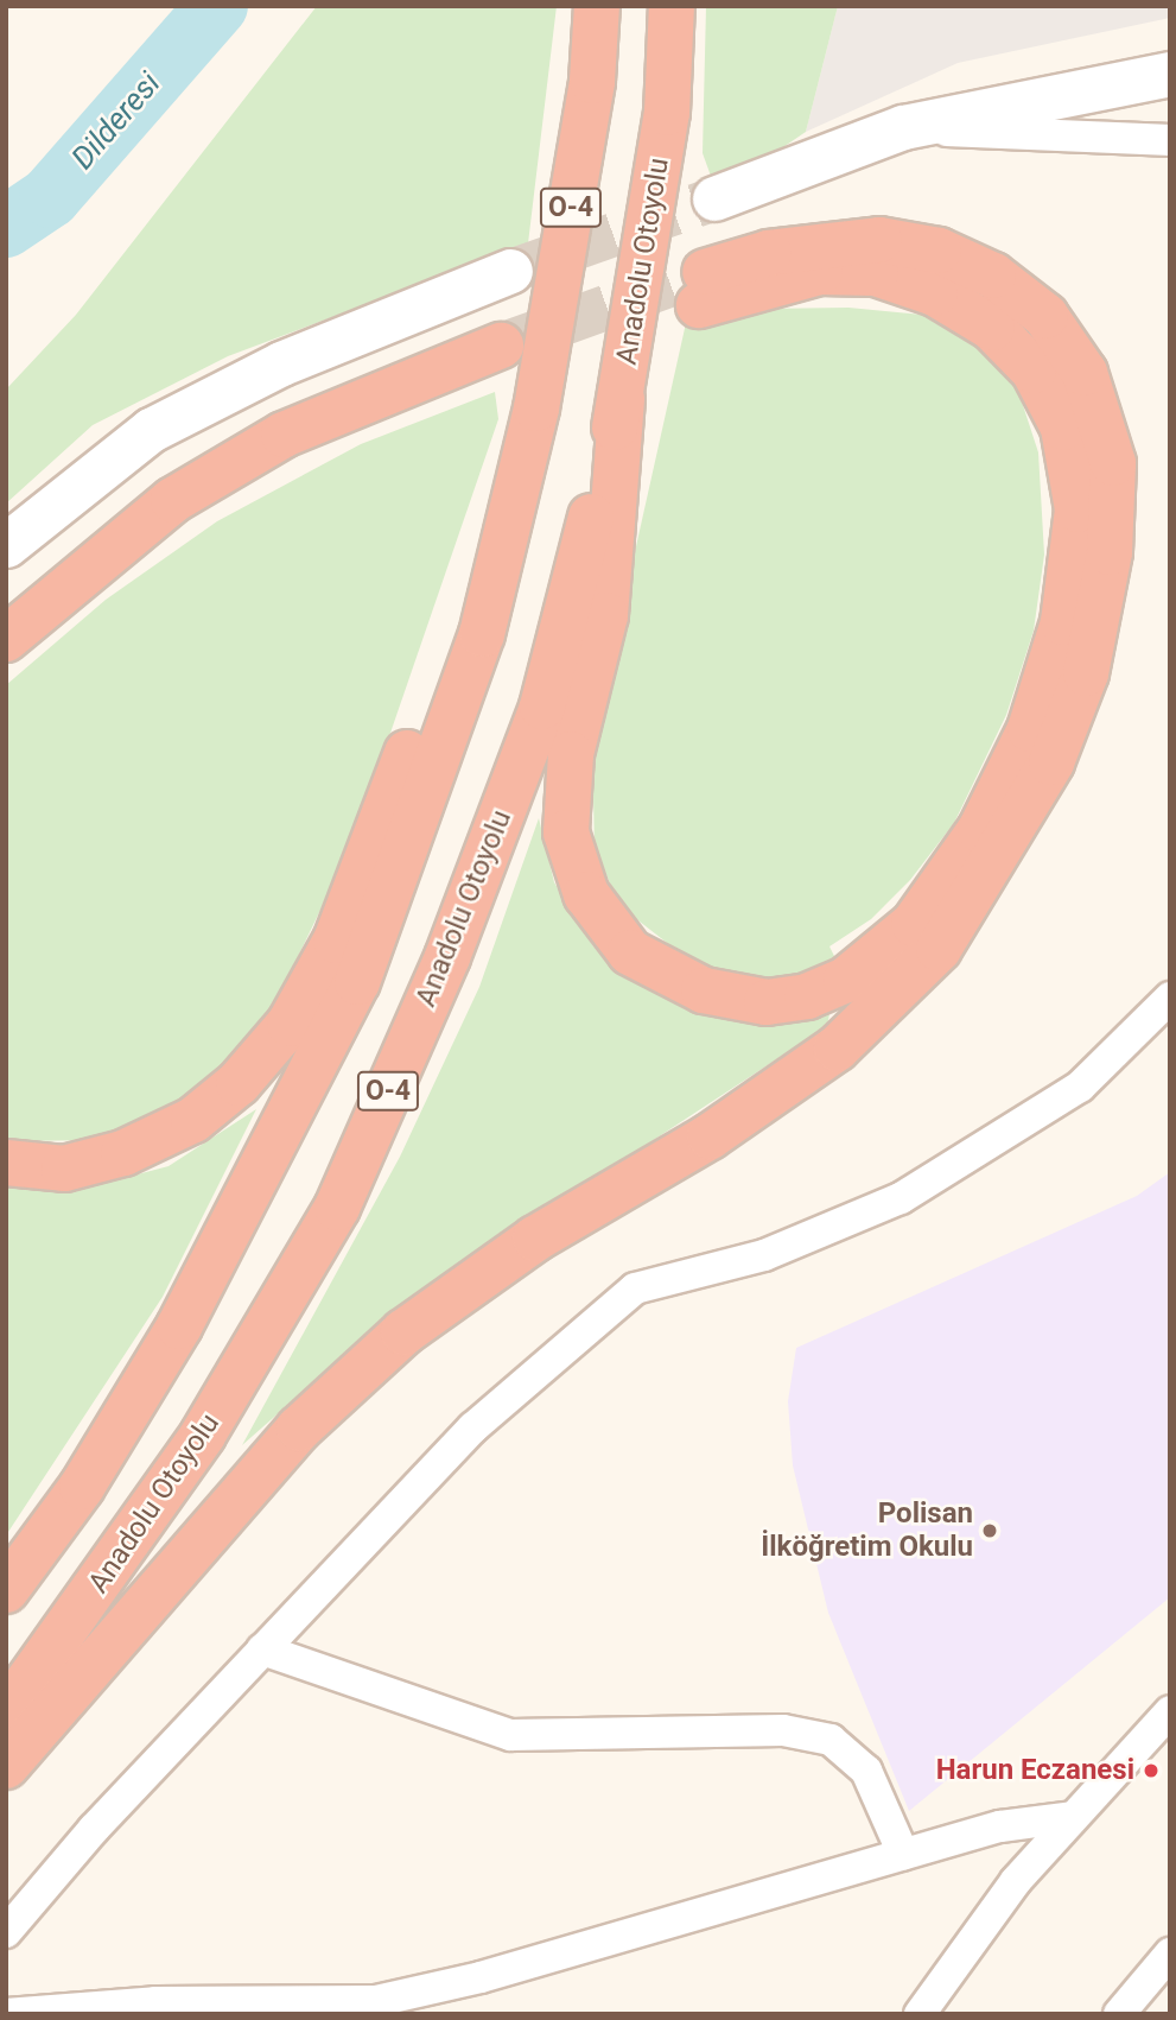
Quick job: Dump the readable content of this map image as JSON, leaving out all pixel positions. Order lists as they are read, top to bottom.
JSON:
{
  "streets": {
    "highway": ["O-4", "Anadolu Otoyolu"]
  },
  "water": ["Dilderesi"],
  "places": ["Polisan İlköğretim Okulu", "Harun Eczanesi"]
}
